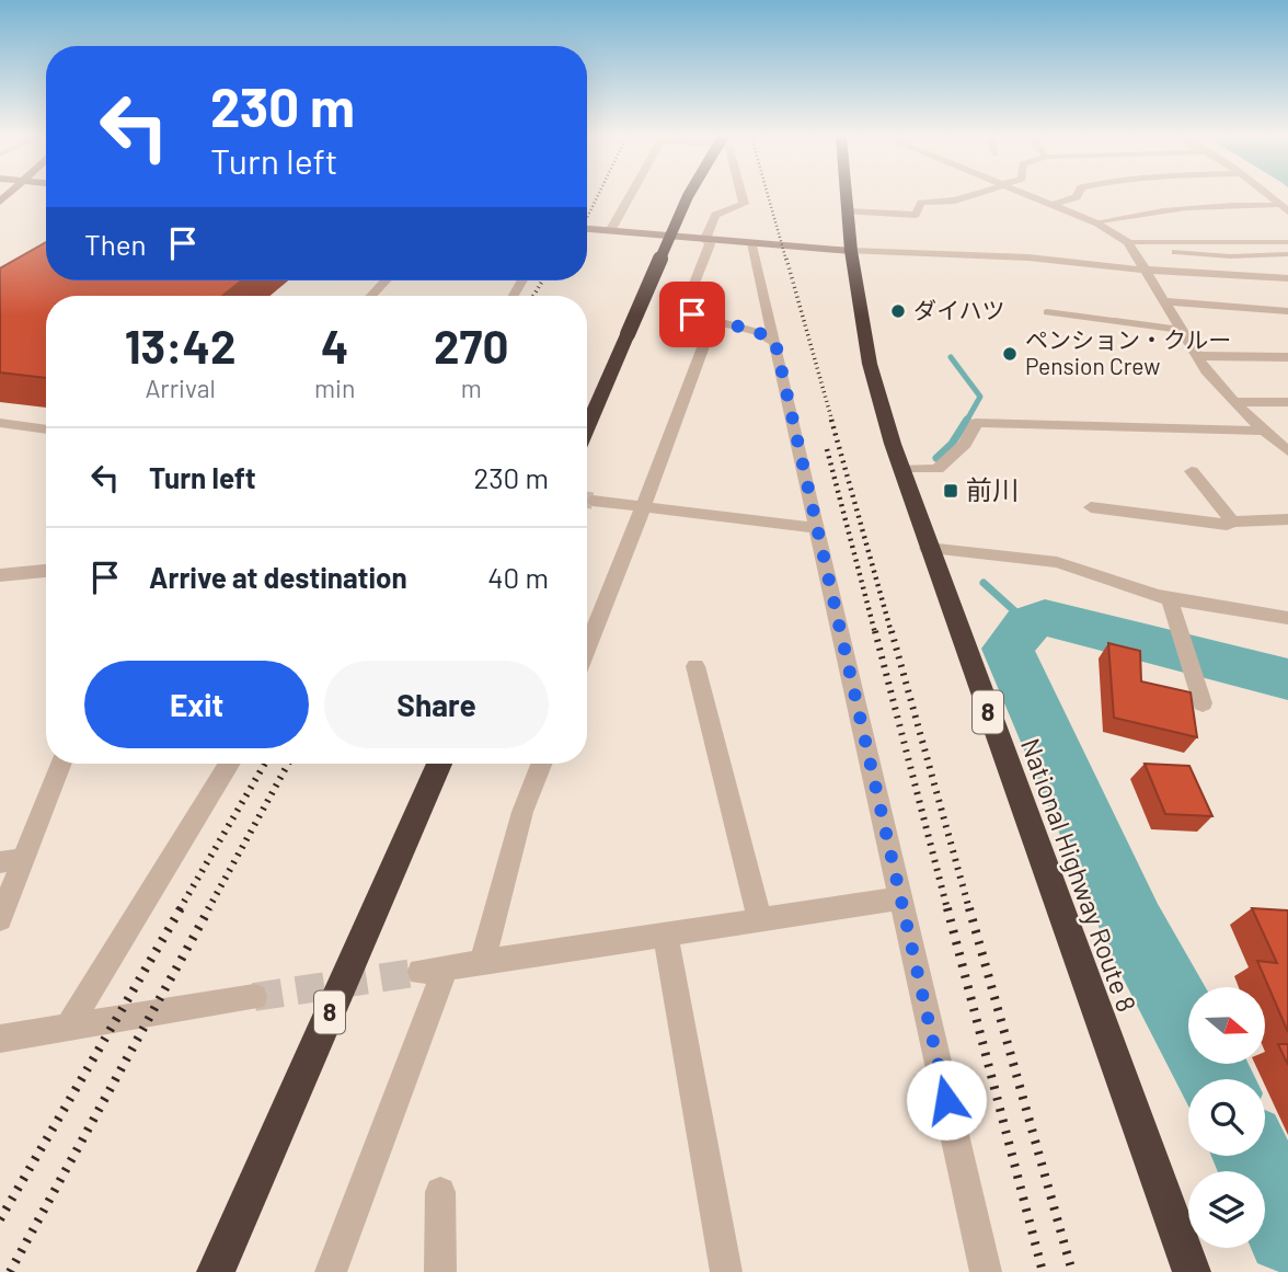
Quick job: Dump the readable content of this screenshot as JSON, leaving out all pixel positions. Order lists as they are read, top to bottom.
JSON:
{
  "streets": {
    "highway": ["8", "National Highway Route 8"]
  },
  "places": {
    "other": ["ダイハツ", "ペンション・クルー Pension Crew"],
    "transit": ["前川"]
  },
  "north": "right",
  "page": {
    "turn": ["230 m", "Turn left"],
    "then": "Then",
    "eta": [
      "13:42",
      "Arrival",
      "4",
      "min",
      "270",
      "m"
    ],
    "list": [
      {
        "name": "Turn left",
        "value": "230 m"
      },
      {
        "name": "Arrive at destination",
        "value": "40 m"
      }
    ],
    "buttons": ["Exit", "Share"]
  }
}
